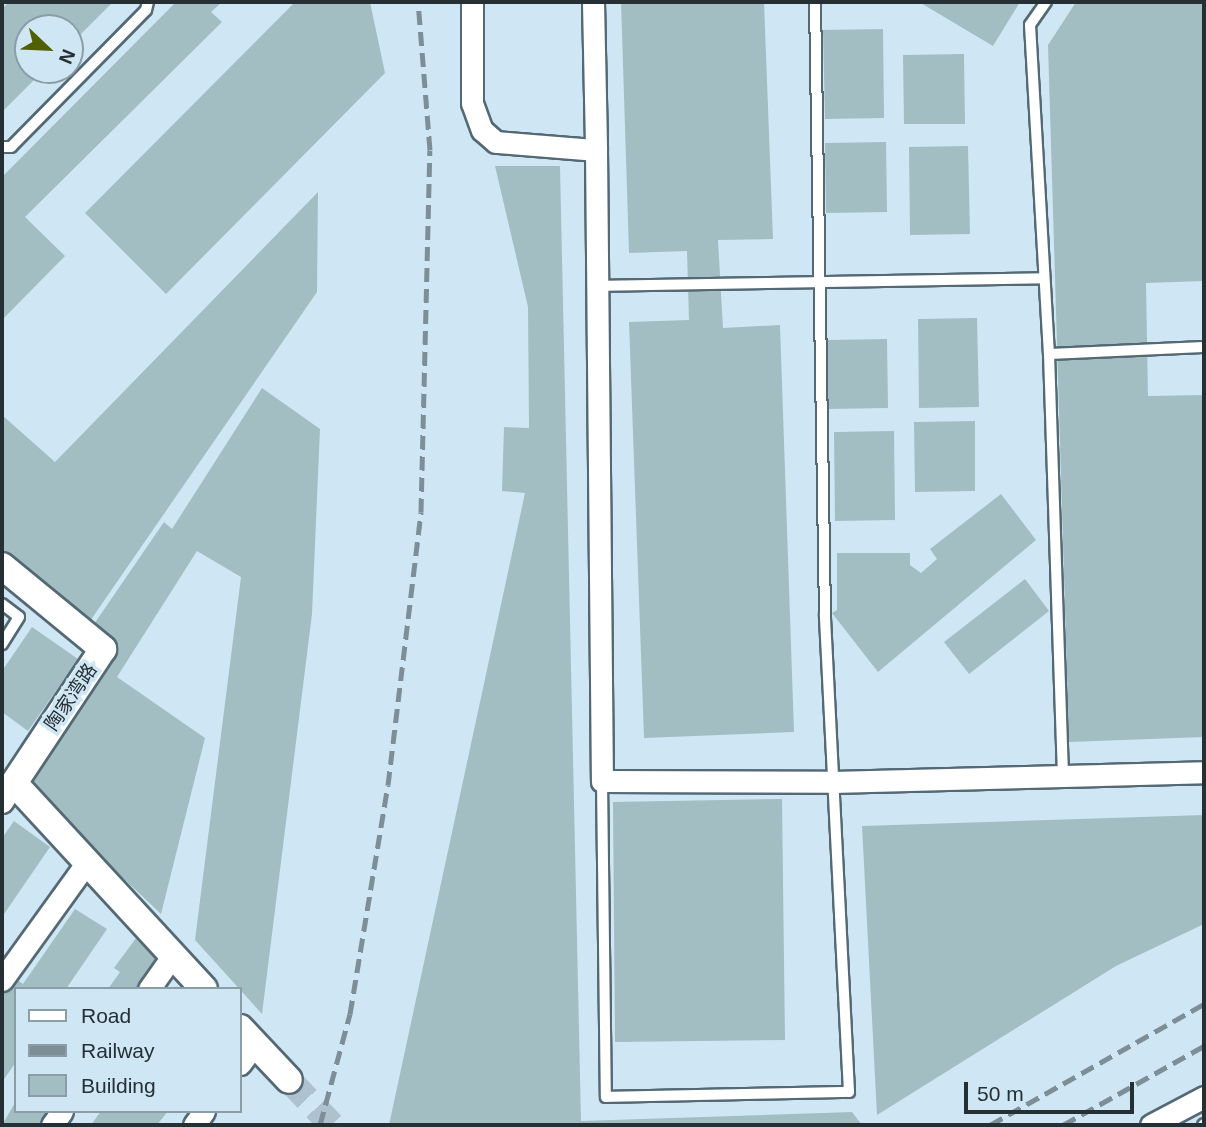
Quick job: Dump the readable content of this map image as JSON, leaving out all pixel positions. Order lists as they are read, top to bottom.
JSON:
{
  "streets": {
    "street": ["陶家湾路"]
  },
  "legend": ["Road", "Railway", "Building"],
  "scale_bar": "50 m",
  "north": "bottom right"
}
